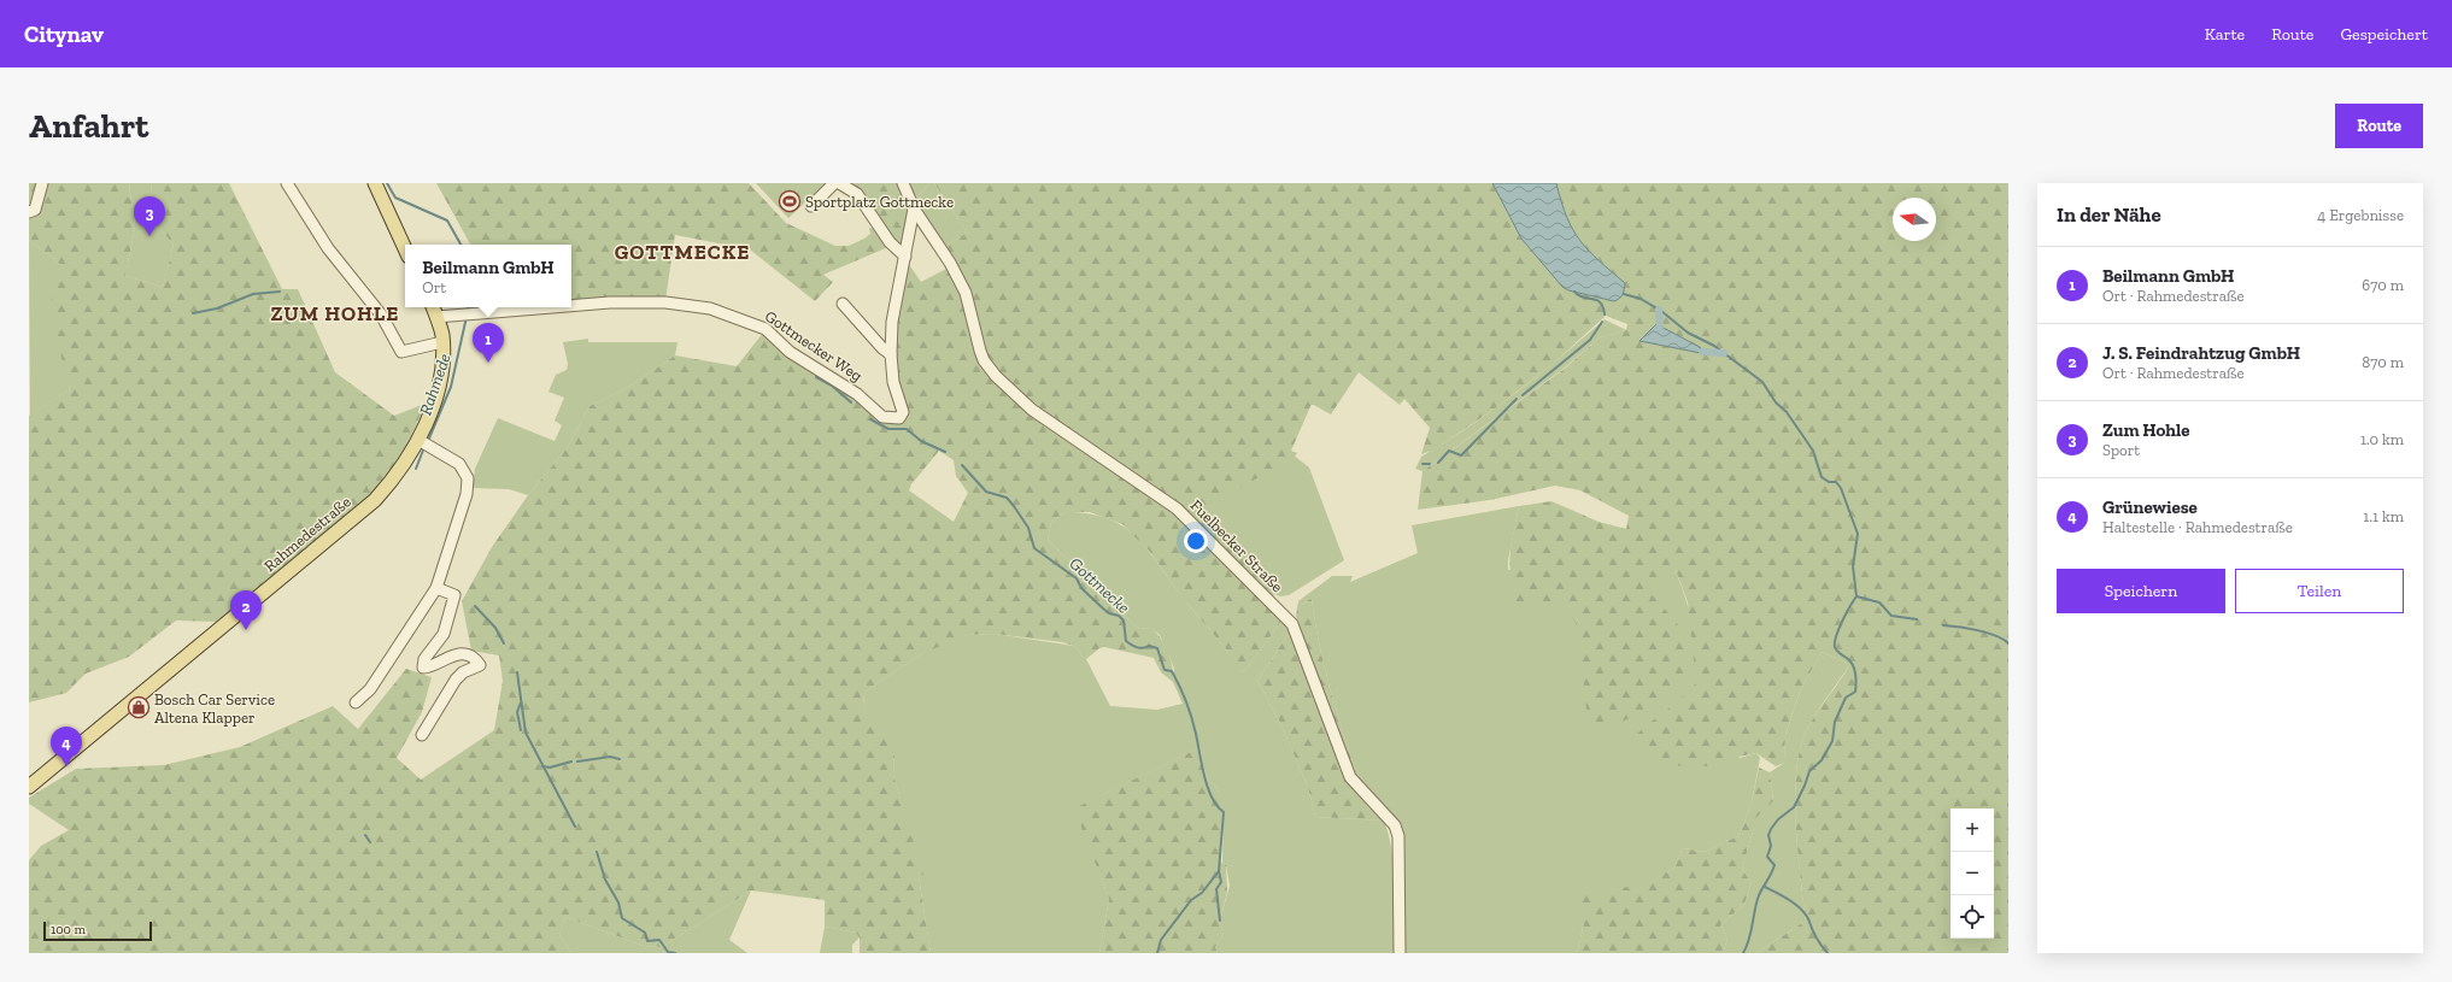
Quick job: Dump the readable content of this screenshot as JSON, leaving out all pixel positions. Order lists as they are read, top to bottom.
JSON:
{
  "streets": {
    "main road": ["Rahmedestraße"],
    "street": ["Gottmecker Weg", "Fuelbecker Straße"]
  },
  "crossings": [
    ["Gottmecker Weg", "Rahmedestraße"],
    ["Gottmecker Weg", "Fuelbecker Straße"]
  ],
  "districts": ["GOTTMECKE", "ZUM HOHLE"],
  "water": ["Rahmede", "Gottmecke"],
  "places": {
    "sports": ["Sportplatz Gottmecke"],
    "shop": ["Bosch Car Service Altena Klapper"]
  },
  "scale_bar": "100 m",
  "north": "left",
  "page": {
    "header": "Citynav",
    "nav": ["Karte", "Route", "Gespeichert"],
    "buttons": [
      "Route",
      ["Speichern", "Teilen"]
    ],
    "title": "Anfahrt",
    "heading": ["In der Nähe", "4 Ergebnisse"],
    "pins": [
      "3",
      "1",
      "2",
      "4"
    ],
    "popup": ["Beilmann GmbH", "Ort"],
    "list": [
      {
        "mark": "1",
        "name": "Beilmann GmbH",
        "note": "Ort · Rahmedestraße",
        "value": "670 m"
      },
      {
        "mark": "2",
        "name": "J. S. Feindrahtzug GmbH",
        "note": "Ort · Rahmedestraße",
        "value": "870 m"
      },
      {
        "mark": "3",
        "name": "Zum Hohle",
        "note": "Sport",
        "value": "1.0 km"
      },
      {
        "mark": "4",
        "name": "Grünewiese",
        "note": "Haltestelle · Rahmedestraße",
        "value": "1.1 km"
      }
    ],
    "map_buttons": ["+", "−"],
    "scale": "100 m"
  }
}
